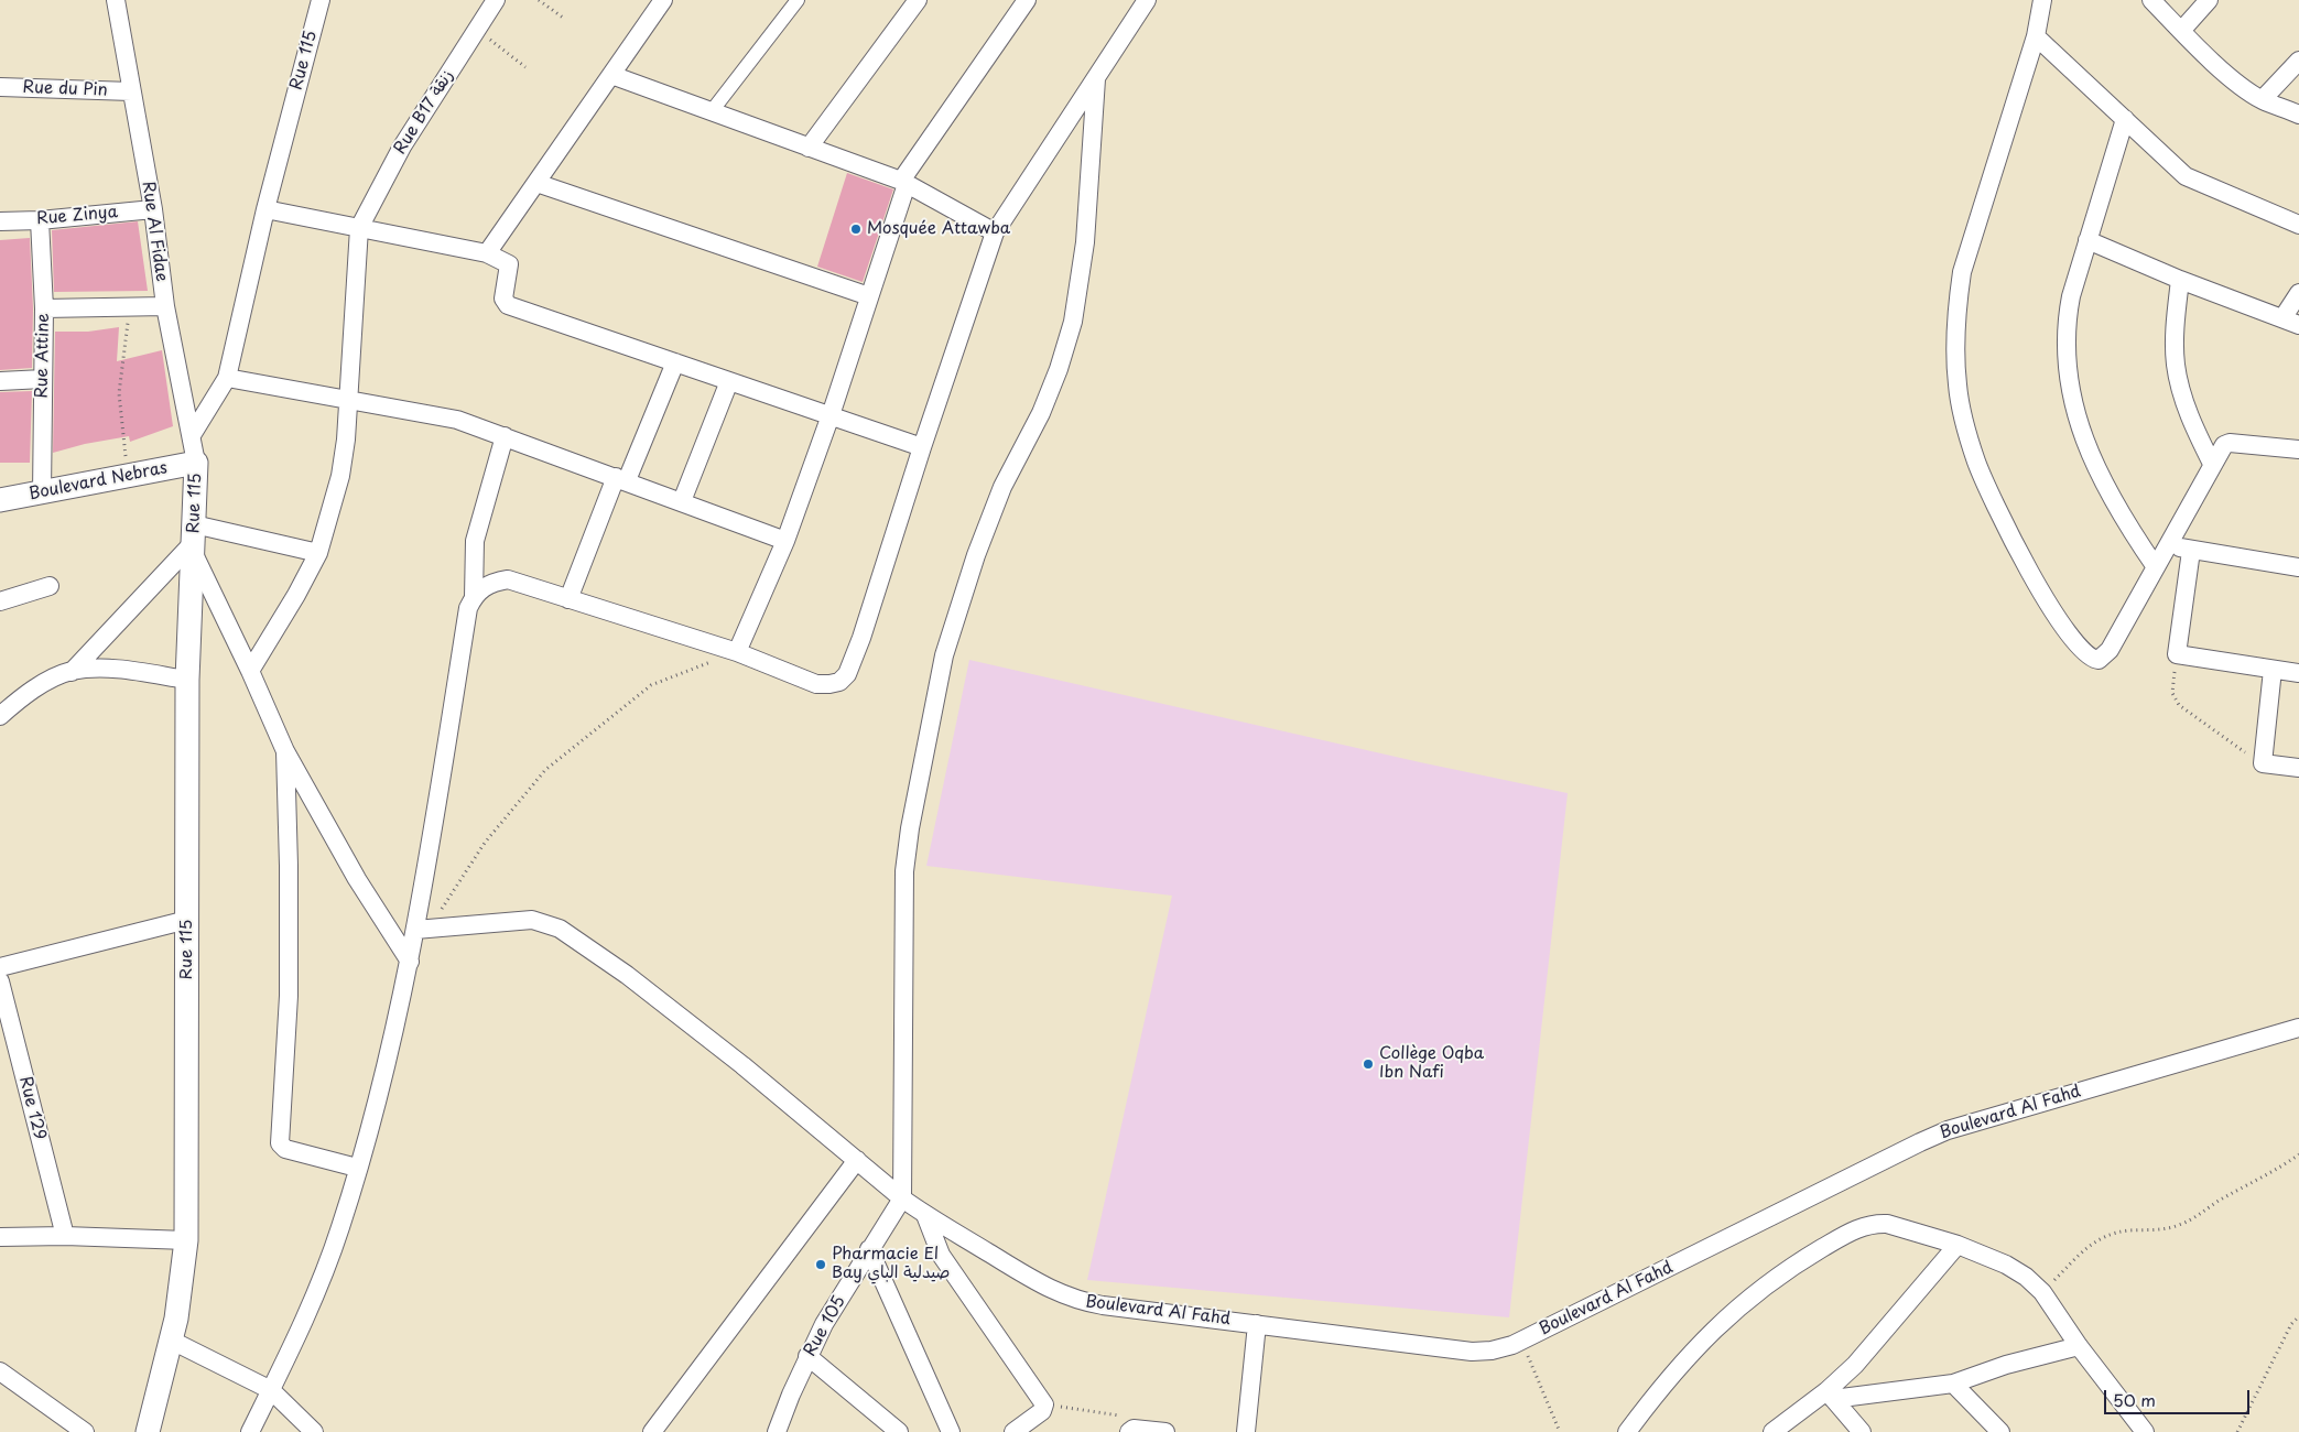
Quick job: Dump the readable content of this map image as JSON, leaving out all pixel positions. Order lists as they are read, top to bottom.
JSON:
{
  "streets": {
    "street": [
      "Rue 115",
      "Rue du Pin",
      "Rue B17 زنقة",
      "Rue Zinya",
      "Rue Al Fidae",
      "Rue Attine",
      "Boulevard Nebras",
      "Rue 129",
      "Boulevard Al Fahd",
      "Rue 105"
    ]
  },
  "crossings": [
    ["Rue 115", "Rue Al Fidae"],
    ["Rue 115", "Boulevard Nebras"],
    ["Rue du Pin", "Rue Al Fidae"],
    ["Rue Zinya", "Rue Al Fidae"],
    ["Rue Zinya", "Rue Attine"],
    ["Rue Al Fidae", "Boulevard Nebras"],
    ["Rue Attine", "Boulevard Nebras"],
    ["Boulevard Al Fahd", "Rue 105"]
  ],
  "places": ["Mosquée Attawba", "Collège Oqba Ibn Nafi", "Pharmacie El Bay صيدلية الباي"],
  "scale_bar": "50 m"
}
